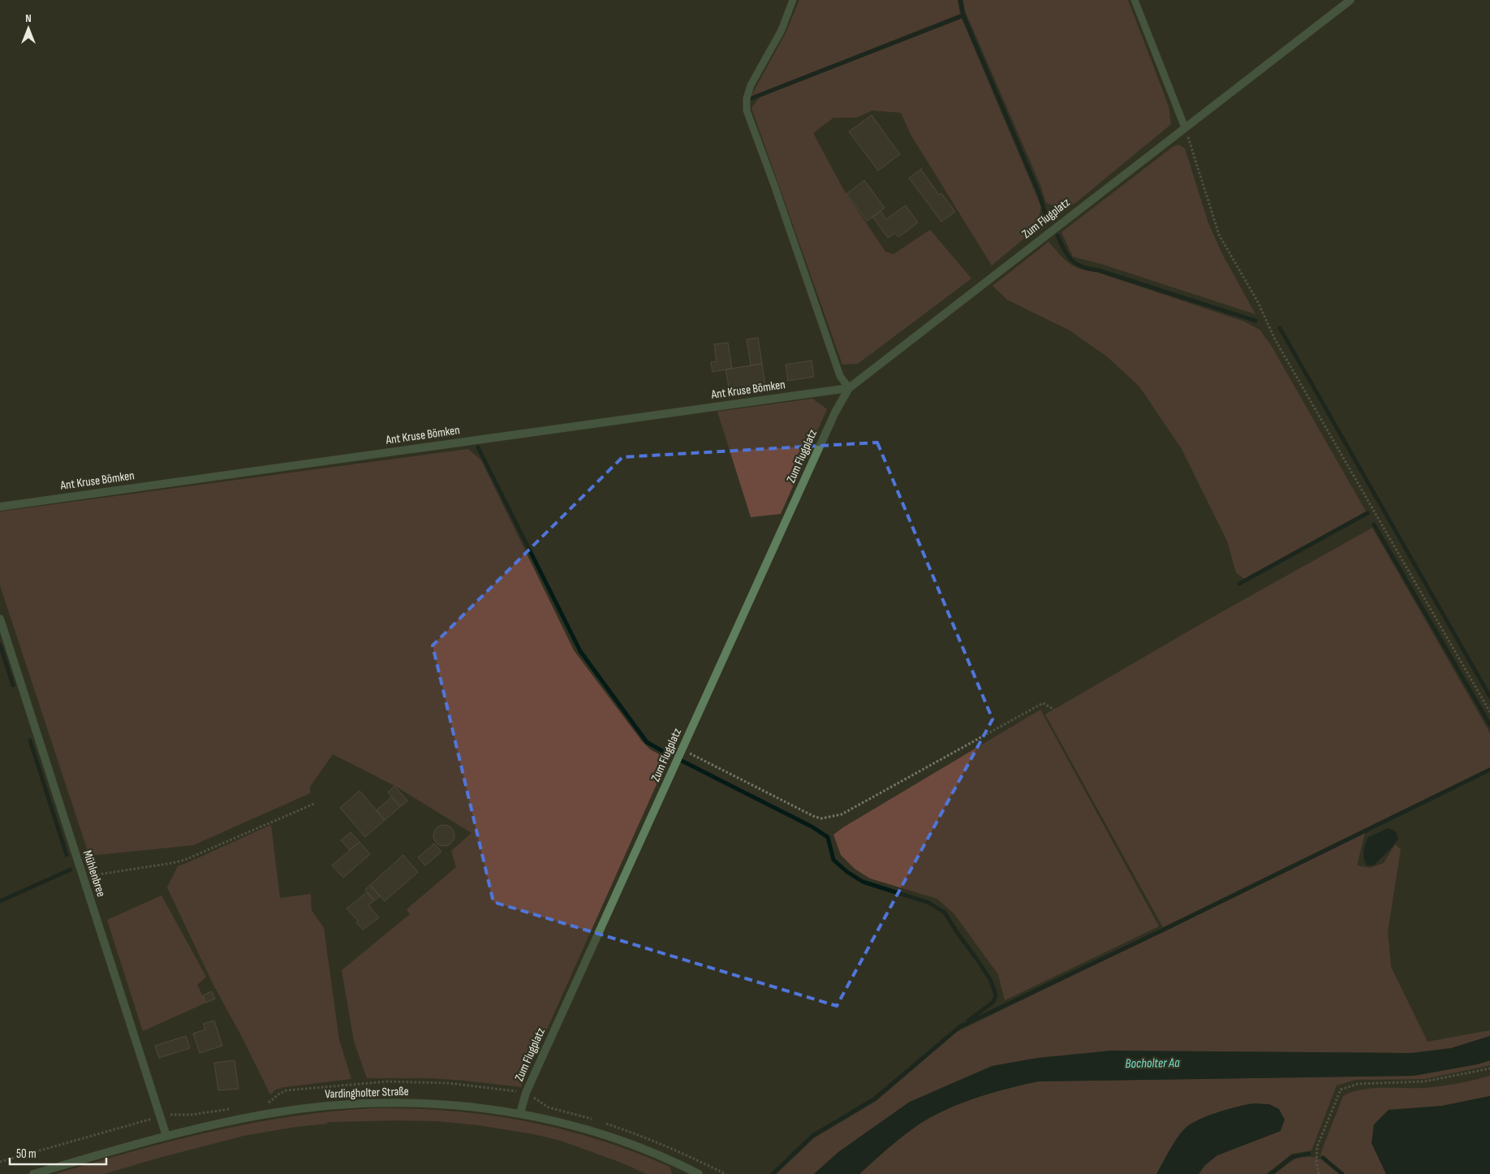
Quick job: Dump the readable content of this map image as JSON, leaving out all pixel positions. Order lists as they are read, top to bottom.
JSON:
{
  "streets": {
    "street": [
      "Zum Flugplatz",
      "Ant Kruse Bömken",
      "Mühlenbree",
      "Vardingholter Straße"
    ]
  },
  "crossings": [
    ["Zum Flugplatz", "Ant Kruse Bömken"],
    ["Zum Flugplatz", "Vardingholter Straße"],
    ["Mühlenbree", "Vardingholter Straße"]
  ],
  "water": ["Bocholter Aa"],
  "scale_bar": "50 m",
  "north": "top"
}
